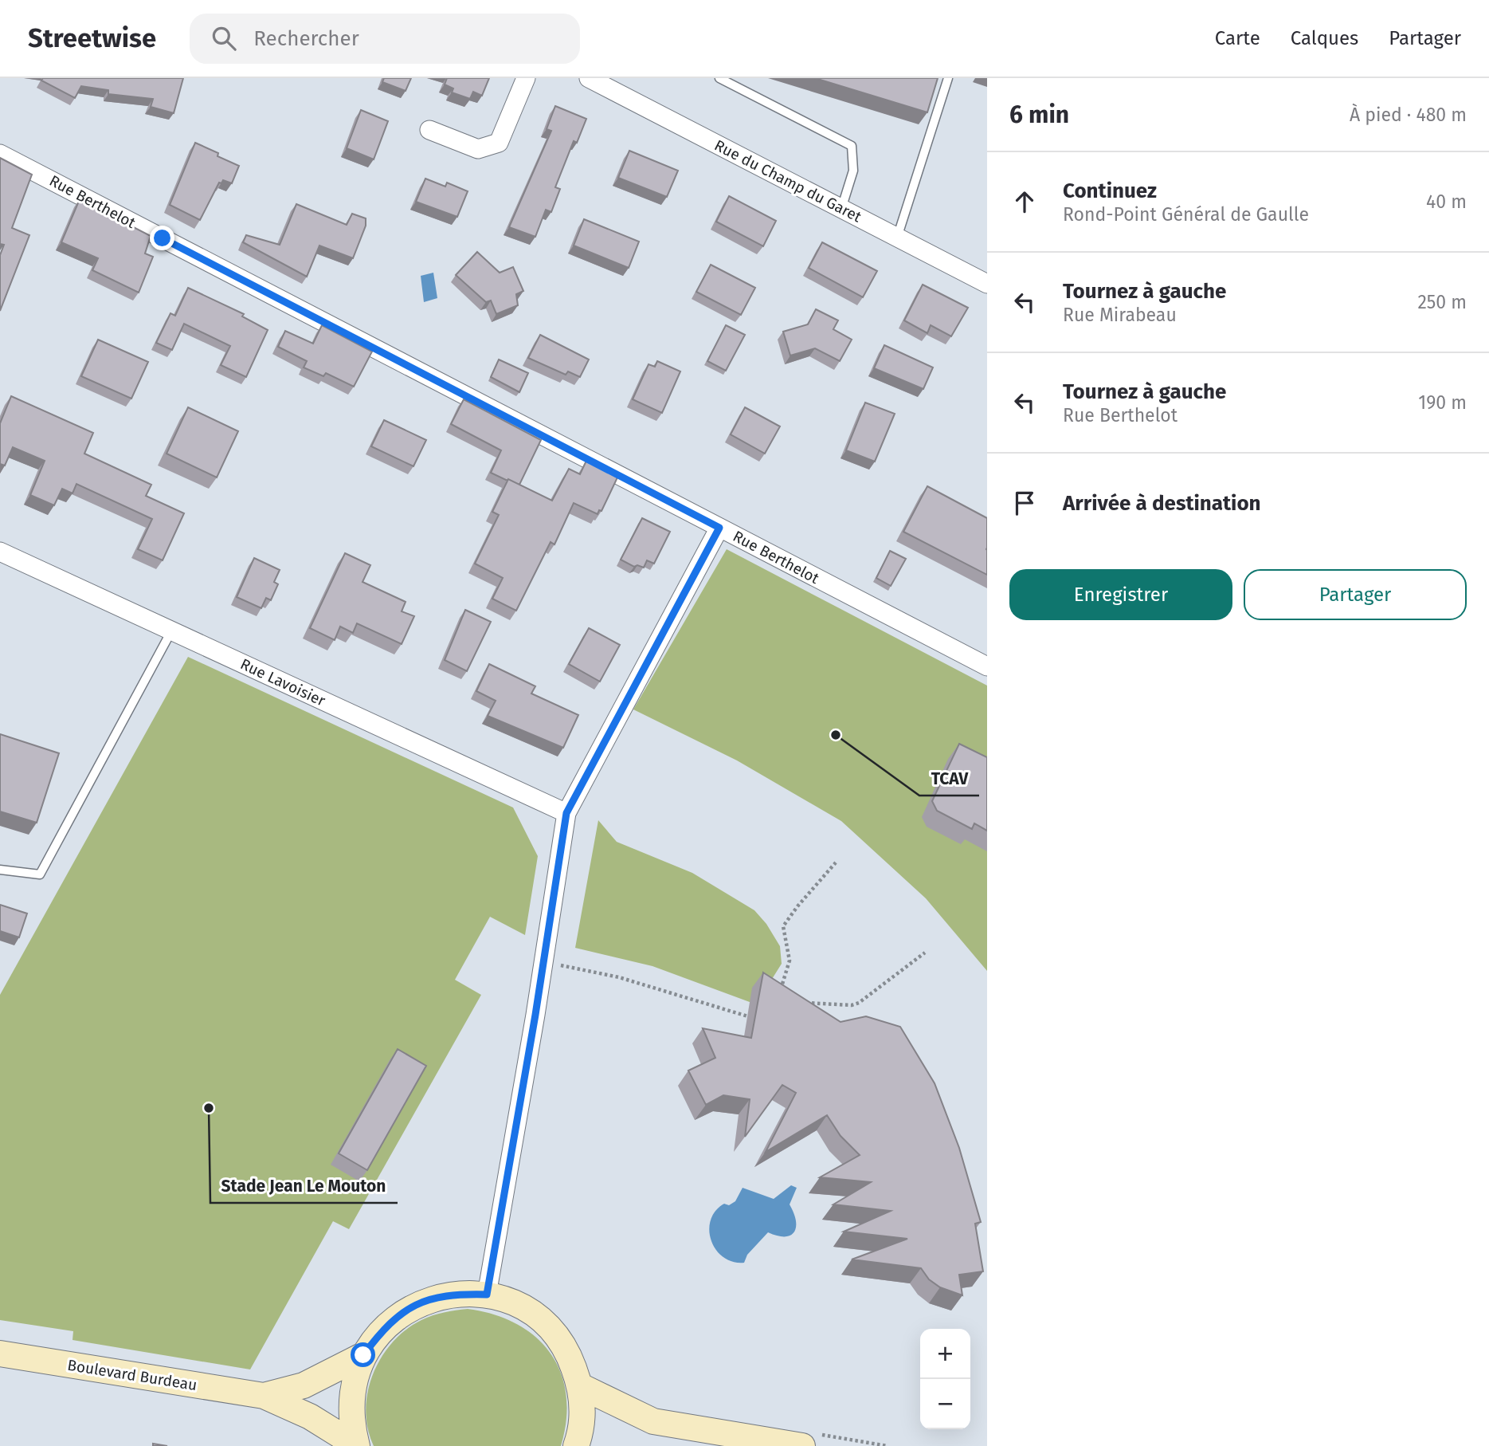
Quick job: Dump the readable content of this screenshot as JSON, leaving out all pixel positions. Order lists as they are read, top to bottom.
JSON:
{
  "streets": {
    "main road": ["Boulevard Burdeau"],
    "street": ["Rue du Champ du Garet", "Rue Berthelot", "Rue Lavoisier"]
  },
  "places": ["TCAV", "Stade Jean Le Mouton"],
  "page": {
    "header": "Streetwise",
    "search": "Rechercher",
    "nav": ["Carte", "Calques", "Partager"],
    "heading": ["6 min", "À pied · 480 m"],
    "list": [
      ["Continuez", "Rond-Point Général de Gaulle", "40 m"],
      ["Tournez à gauche", "Rue Mirabeau", "250 m"],
      ["Tournez à gauche", "Rue Berthelot", "190 m"],
      "Arrivée à destination"
    ],
    "buttons": ["Enregistrer", "Partager"],
    "map_buttons": ["+", "−"]
  }
}
